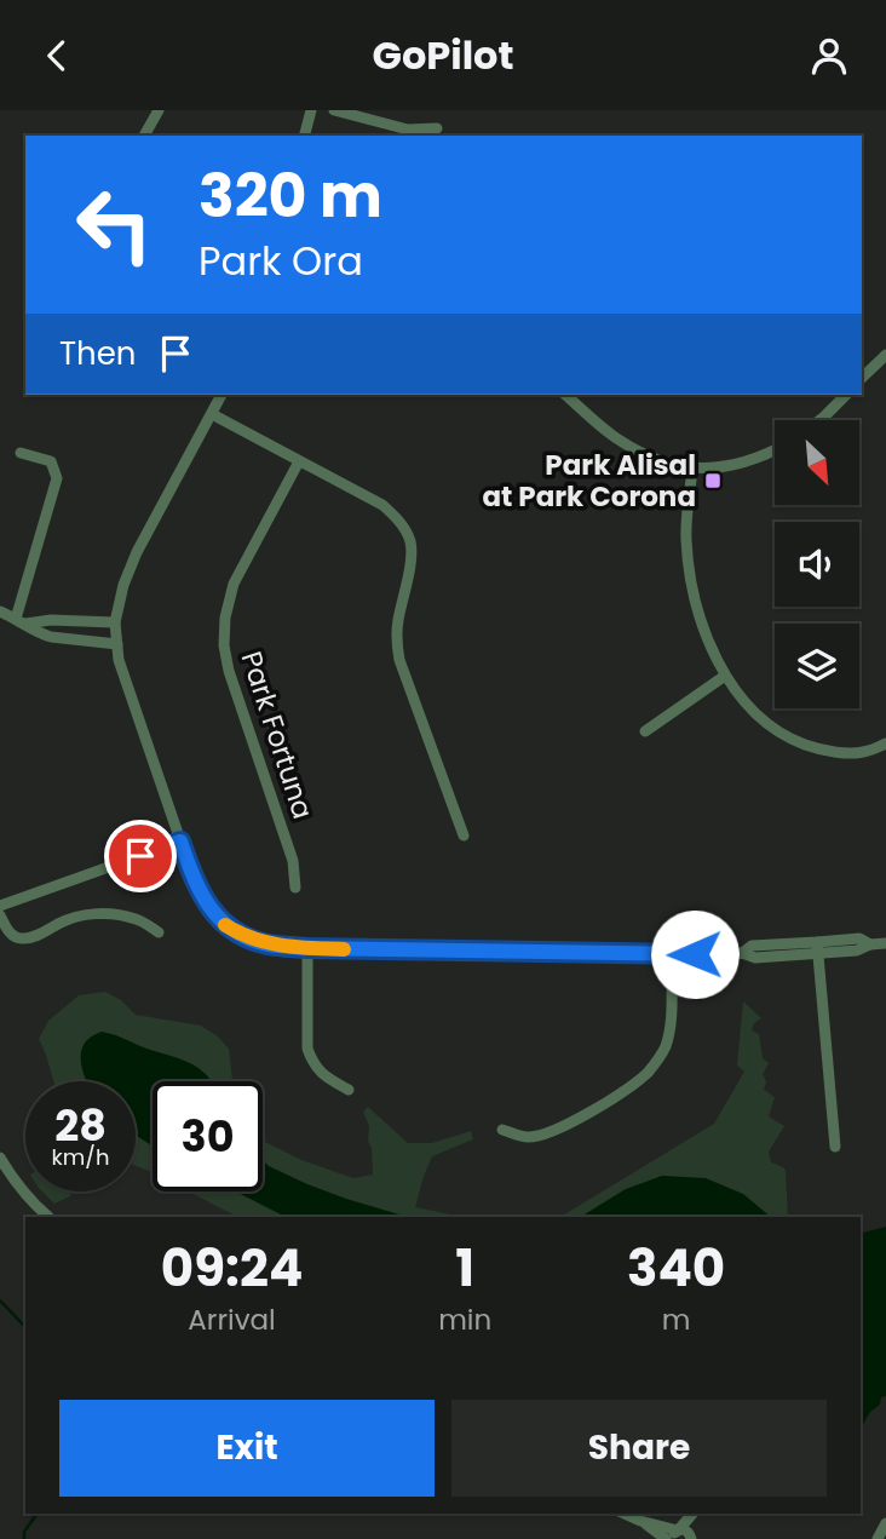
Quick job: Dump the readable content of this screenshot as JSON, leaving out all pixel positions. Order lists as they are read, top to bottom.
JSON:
{
  "streets": {
    "street": ["Park Fortuna"]
  },
  "places": {
    "transit": ["Park Alisal at Park Corona"]
  },
  "north": "bottom right",
  "page": {
    "header": "GoPilot",
    "turn": ["320 m", "Park Ora"],
    "then": "Then",
    "speed": "28 km/h",
    "limit": "30",
    "eta": [
      "09:24",
      "Arrival",
      "1",
      "min",
      "340",
      "m"
    ],
    "buttons": ["Exit", "Share"]
  }
}
